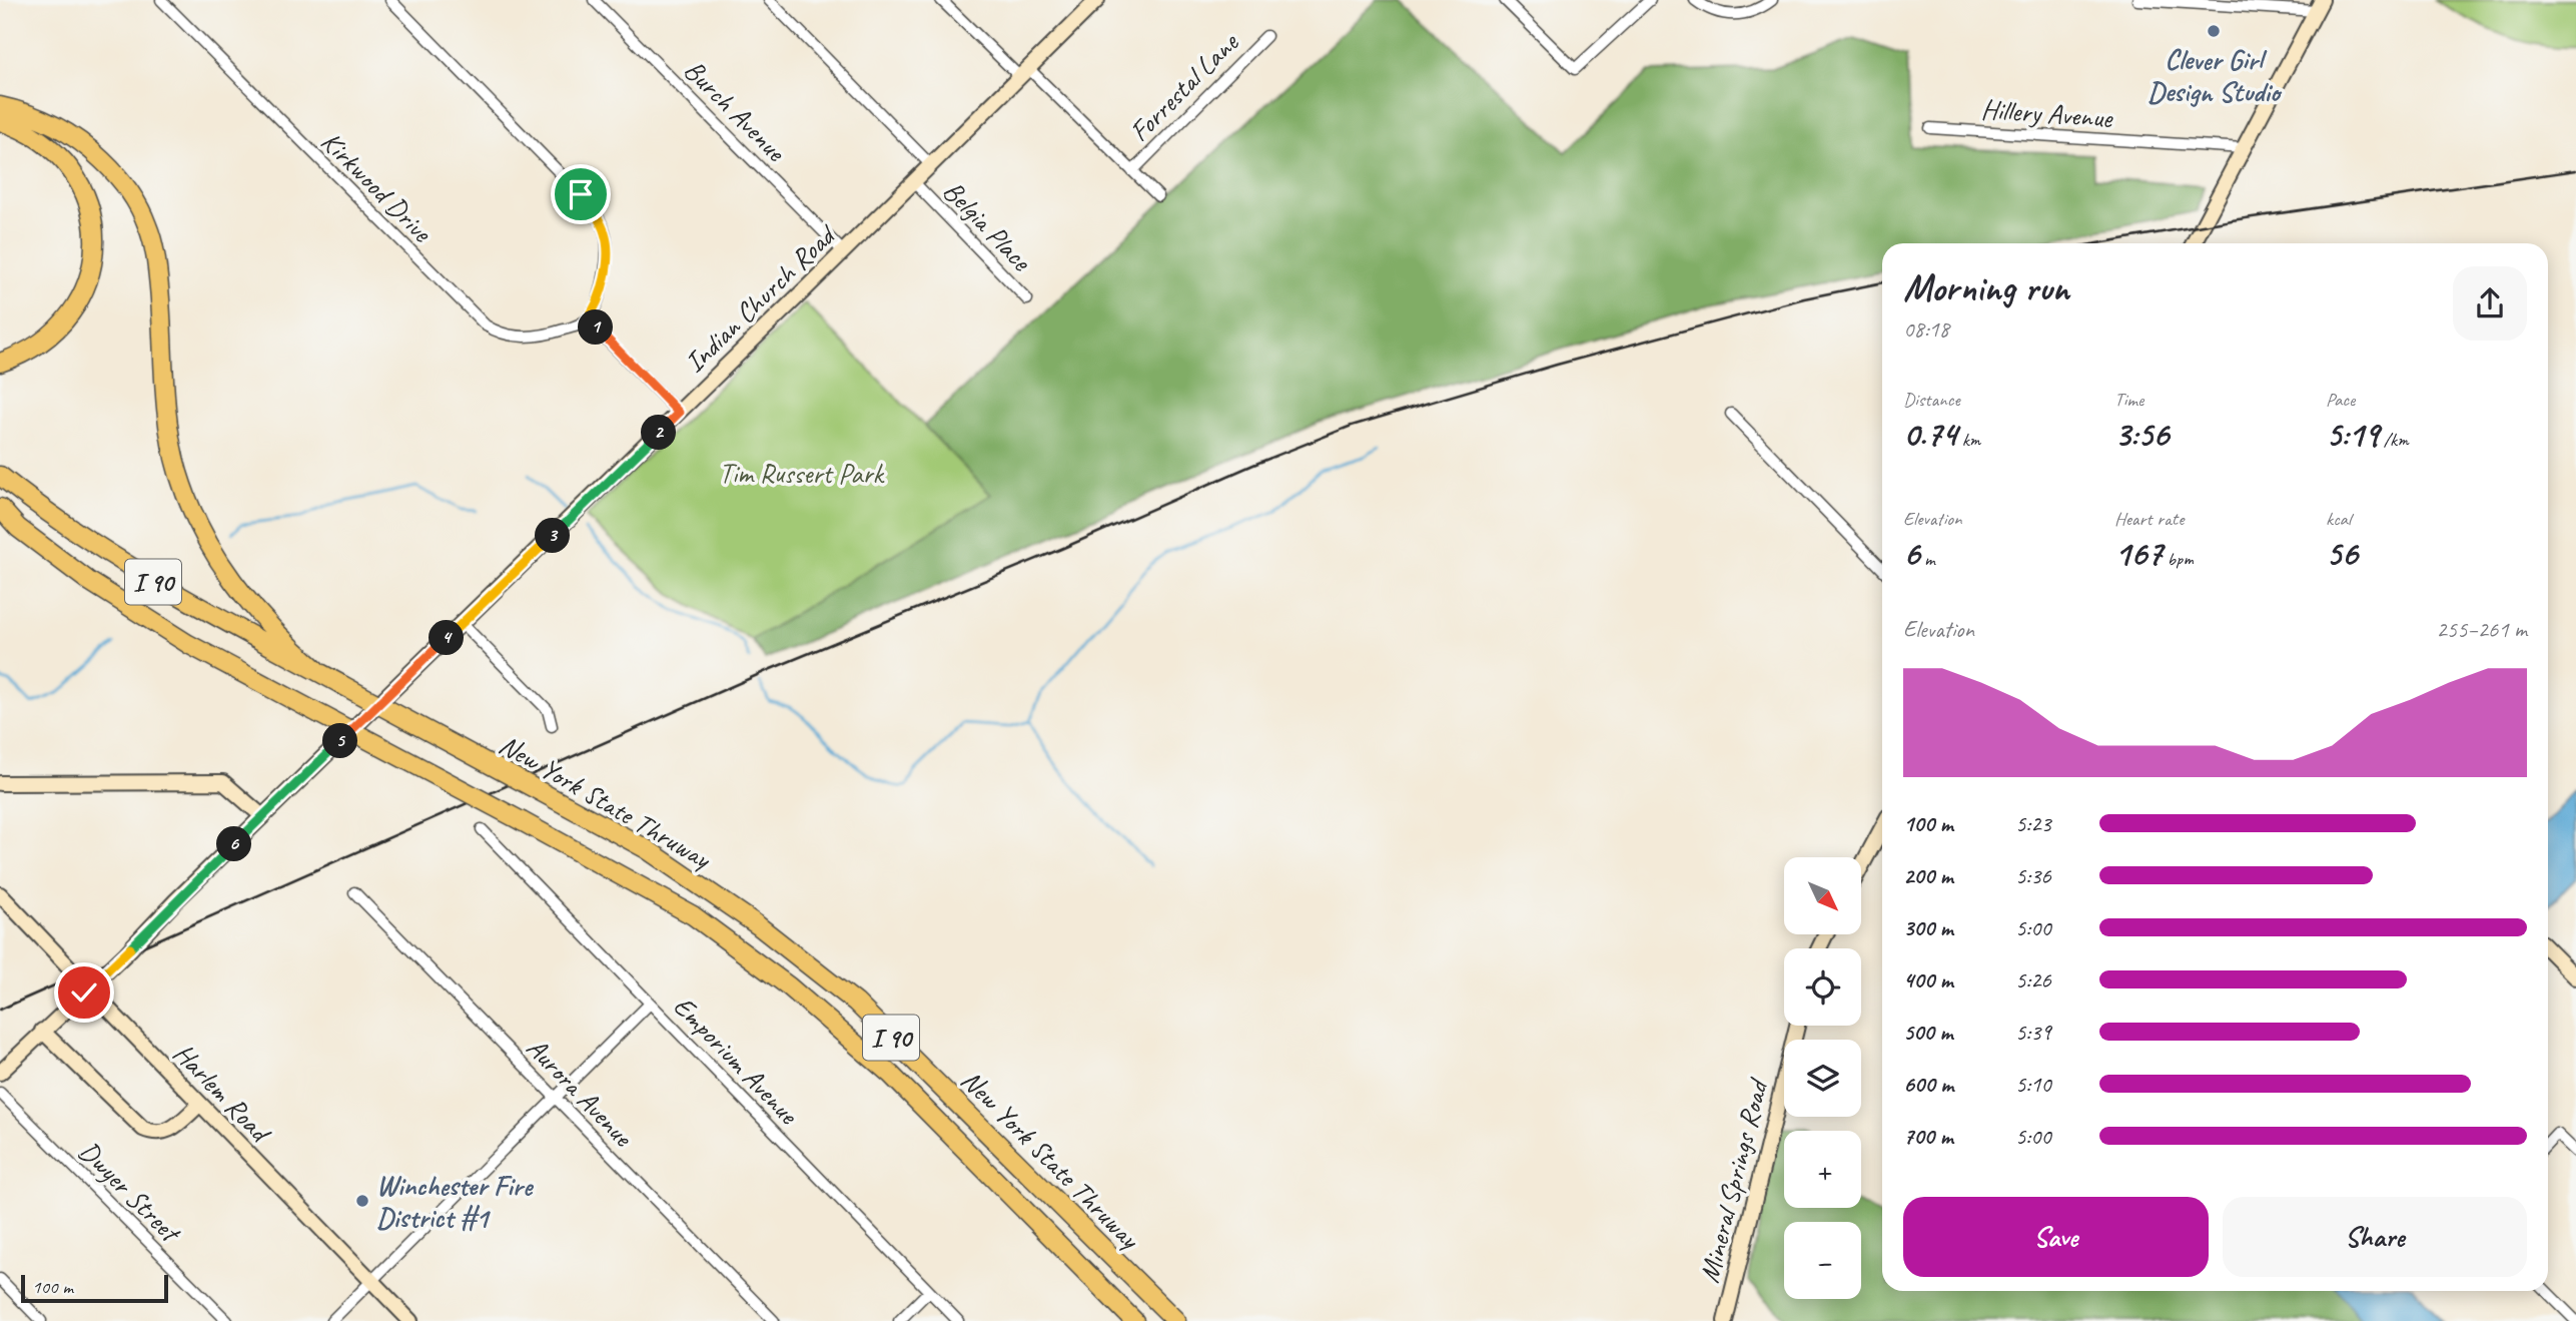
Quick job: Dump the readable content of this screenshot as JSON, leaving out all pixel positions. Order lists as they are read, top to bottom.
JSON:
{
  "streets": {
    "highway": ["I 90", "New York State Thruway"],
    "street": [
      "Forrestal Lane",
      "Burch Avenue",
      "Hillery Avenue",
      "Kirkwood Drive",
      "Belgia Place",
      "Indian Church Road",
      "Emporium Avenue",
      "Harlem Road",
      "Aurora Avenue",
      "Mineral Springs Road",
      "Dwyer Street"
    ]
  },
  "crossings": [
    ["Burch Avenue", "Indian Church Road"],
    ["Belgia Place", "Indian Church Road"]
  ],
  "parks": ["Tim Russert Park"],
  "places": ["Clever Girl Design Studio", "Winchester Fire District #1"],
  "scale_bar": "100 m",
  "north": "bottom right",
  "page": {
    "heading": ["Morning run", "08:18"],
    "pins": [
      "1",
      "2",
      "3",
      "4",
      "5",
      "6"
    ],
    "stats": [
      ["Distance", "0.74 km"],
      ["Time", "3:56"],
      ["Pace", "5:19 /km"],
      ["Elevation", "6 m"],
      ["Heart rate", "167 bpm"],
      ["kcal", "56"]
    ],
    "chart": ["Elevation", "255–261 m"],
    "list": [
      {
        "name": "100 m",
        "note": "5:23"
      },
      {
        "name": "200 m",
        "note": "5:36"
      },
      {
        "name": "300 m",
        "note": "5:00"
      },
      {
        "name": "400 m",
        "note": "5:26"
      },
      {
        "name": "500 m",
        "note": "5:39"
      },
      {
        "name": "600 m",
        "note": "5:10"
      },
      {
        "name": "700 m",
        "note": "5:00"
      }
    ],
    "map_buttons": ["+", "−"],
    "buttons": ["Save", "Share"],
    "scale": "100 m"
  }
}
